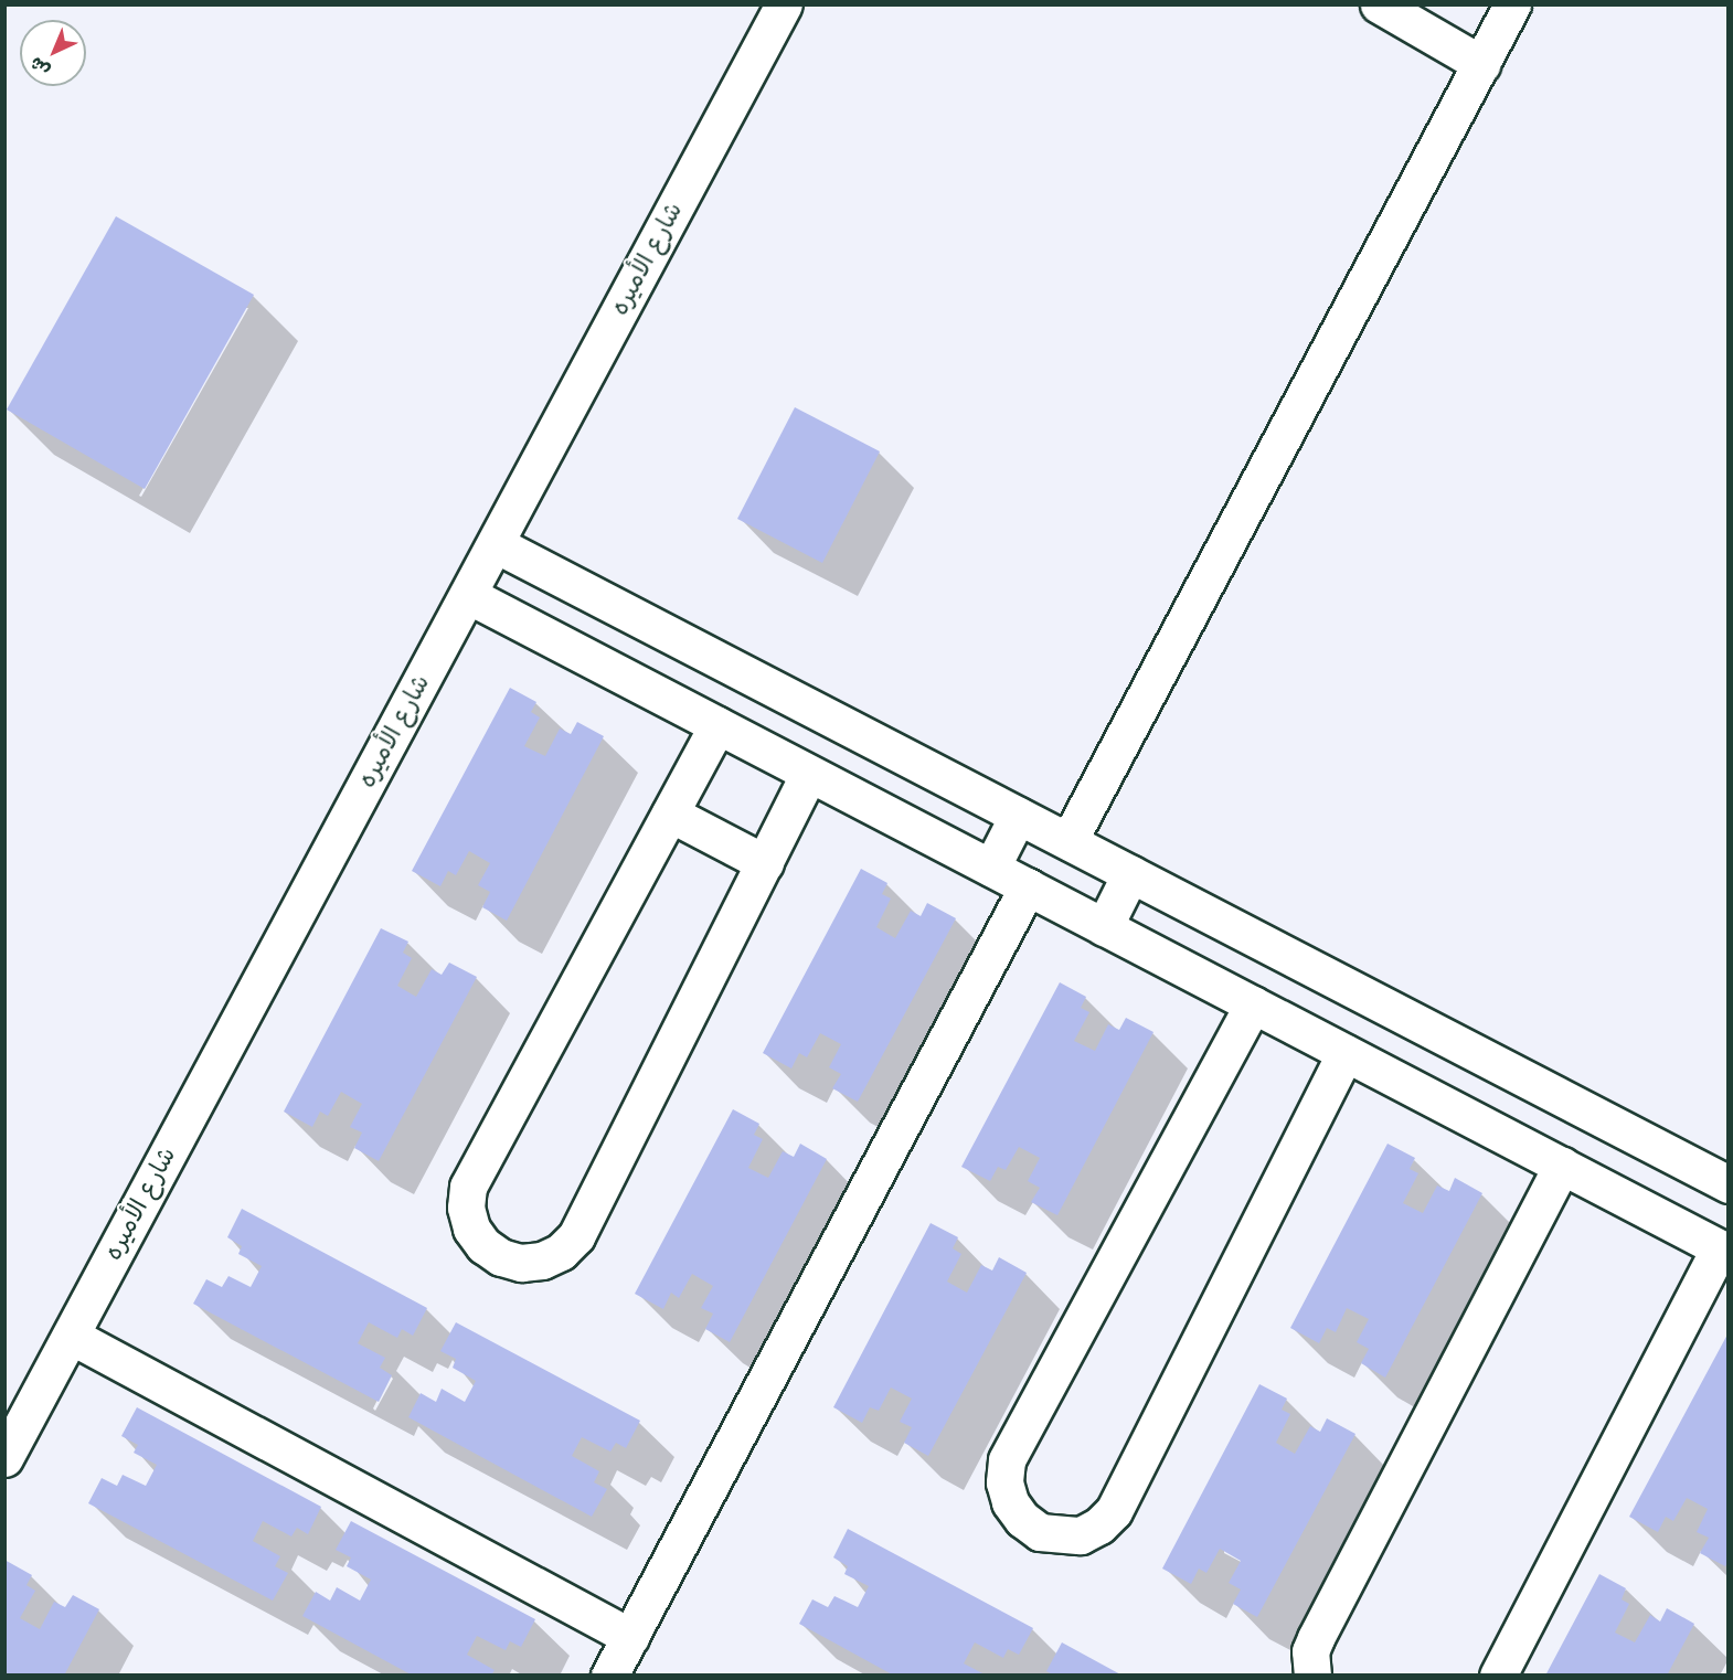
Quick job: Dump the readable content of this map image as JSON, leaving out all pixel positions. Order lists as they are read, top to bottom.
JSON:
{
  "streets": {
    "street": ["شارع الأميره"]
  },
  "north": "bottom left"
}
